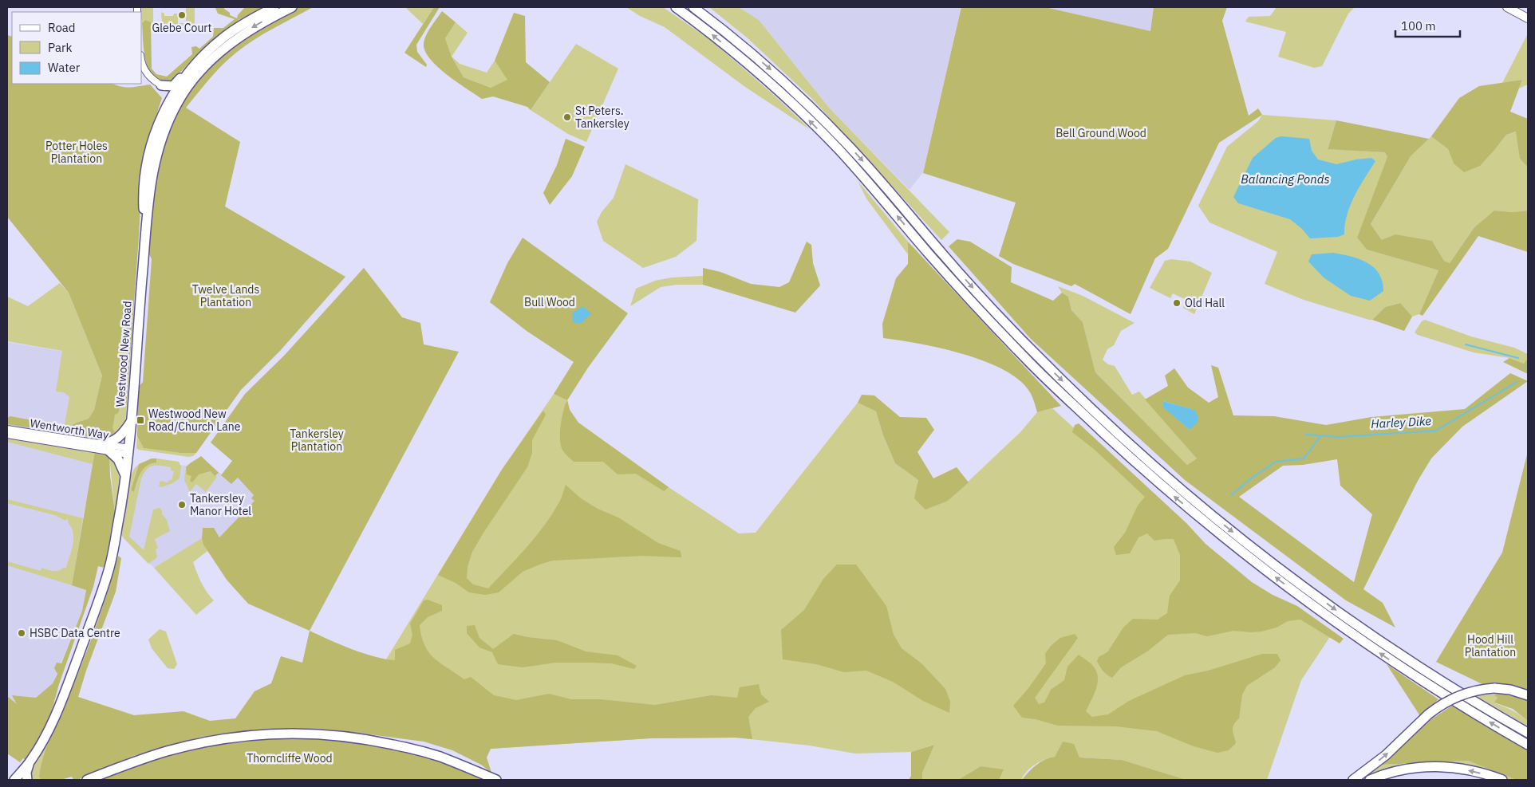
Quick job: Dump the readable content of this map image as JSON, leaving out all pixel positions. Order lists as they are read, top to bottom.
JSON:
{
  "streets": {
    "highway": ["Westwood New Road"],
    "street": ["Wentworth Way"]
  },
  "crossings": [
    ["Westwood New Road", "Wentworth Way"]
  ],
  "water": ["Balancing Ponds", "Harley Dike"],
  "parks": [
    "Bell Ground Wood",
    "Potter Holes Plantation",
    "Twelve Lands Plantation",
    "Bull Wood",
    "Tankersley Plantation",
    "Hood Hill Plantation",
    "Thorncliffe Wood"
  ],
  "places": {
    "other": [
      "Glebe Court",
      "St Peters. Tankersley",
      "Old Hall",
      "Tankersley Manor Hotel",
      "HSBC Data Centre"
    ],
    "transit": ["Westwood New Road/Church Lane"]
  },
  "legend": ["Road", "Park", "Water"],
  "scale_bar": "100 m"
}
